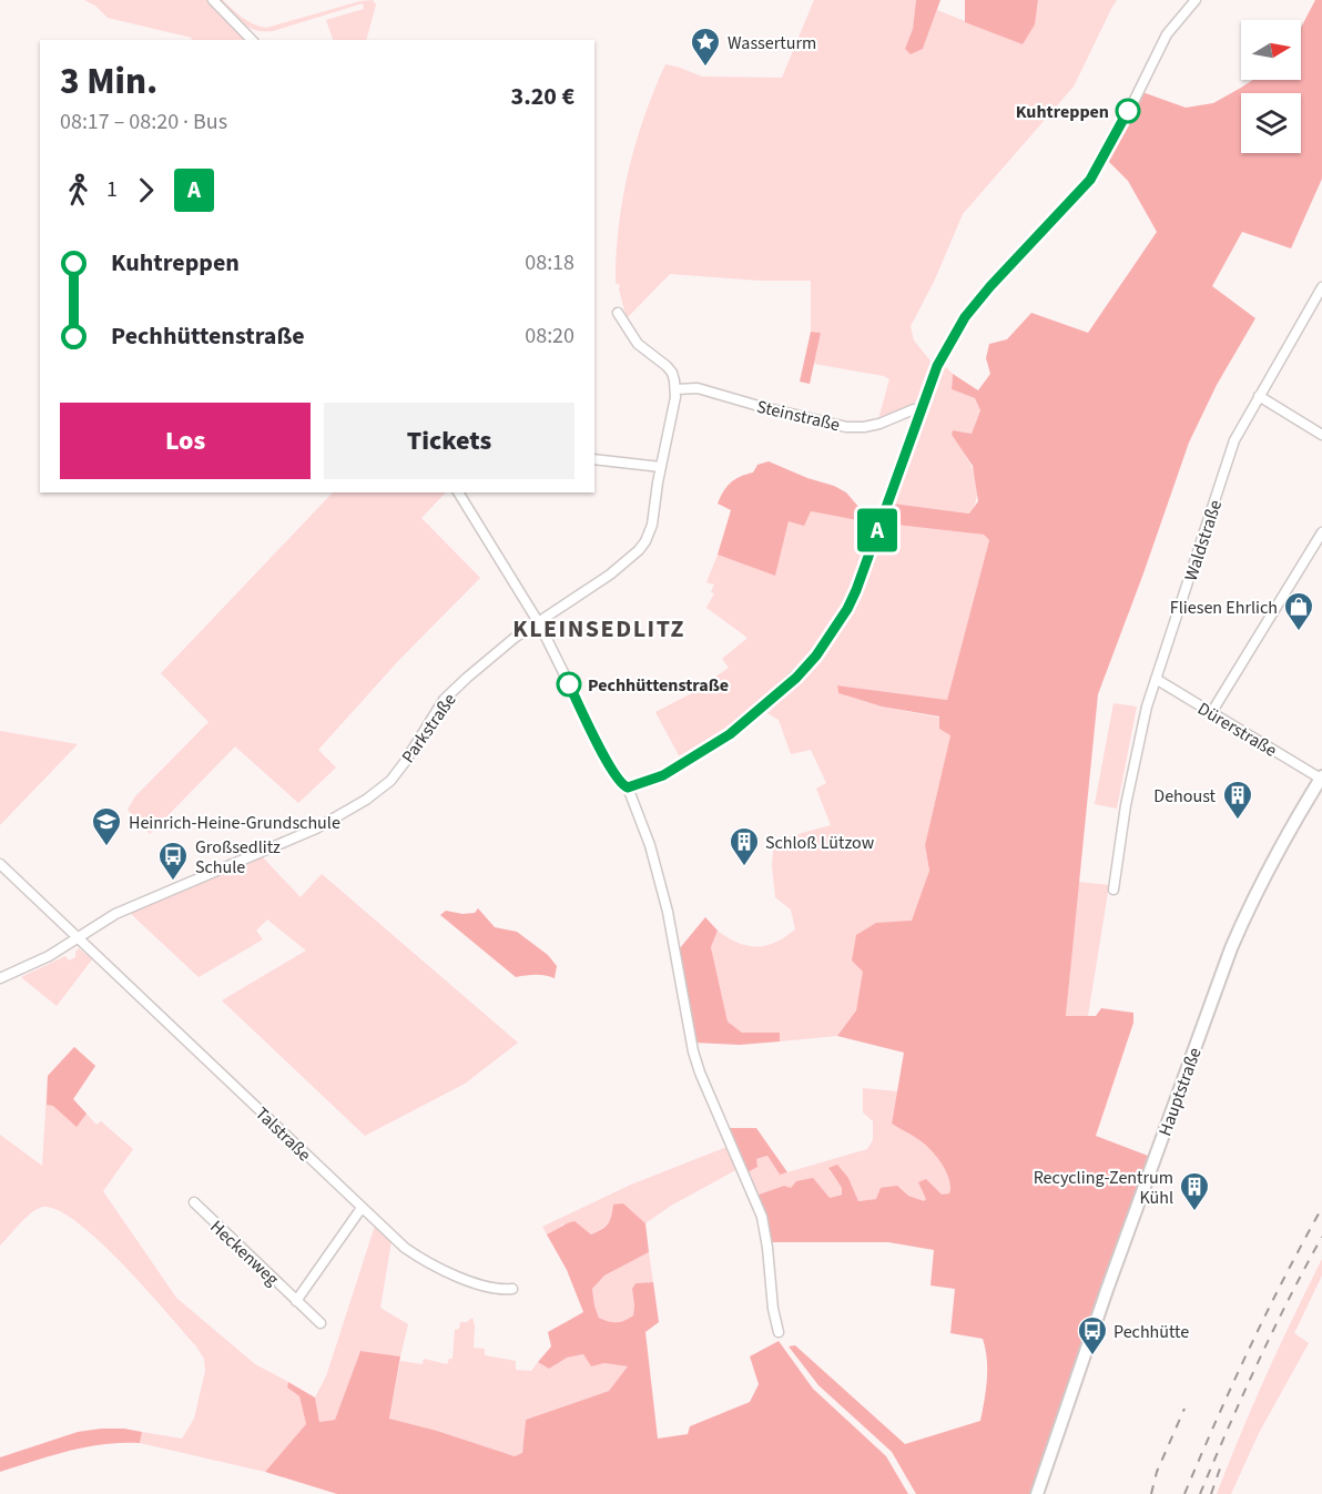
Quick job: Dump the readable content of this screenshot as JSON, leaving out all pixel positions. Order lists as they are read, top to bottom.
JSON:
{
  "streets": {
    "main road": ["Hauptstraße"],
    "street": [
      "Steinstraße",
      "Waldstraße",
      "Parkstraße",
      "Dürerstraße",
      "Talstraße",
      "Heckenweg"
    ]
  },
  "crossings": [
    ["Steinstraße", "Parkstraße"],
    ["Waldstraße", "Dürerstraße"],
    ["Parkstraße", "Talstraße"],
    ["Dürerstraße", "Hauptstraße"],
    ["Talstraße", "Heckenweg"]
  ],
  "districts": ["KLEINSEDLITZ"],
  "places": {
    "place": ["Wasserturm"],
    "other": ["Kuhtreppen", "Pechhüttenstraße"],
    "shop": ["Fliesen Ehrlich"],
    "building": ["Dehoust", "Schloß Lützow", "Recycling-Zentrum Kühl"],
    "school or university": ["Heinrich-Heine-Grundschule"],
    "bus stop": ["Großsedlitz Schule", "Pechhütte"]
  },
  "lines": ["bus line A"],
  "north": "right",
  "page": {
    "on_map": "A",
    "heading": ["3 Min.", "08:17 – 08:20 · Bus", "3.20 €"],
    "legs": ["1", "A"],
    "list": [
      {
        "name": "Kuhtreppen",
        "value": "08:18"
      },
      {
        "name": "Pechhüttenstraße",
        "value": "08:20"
      }
    ],
    "buttons": ["Los", "Tickets"]
  }
}
